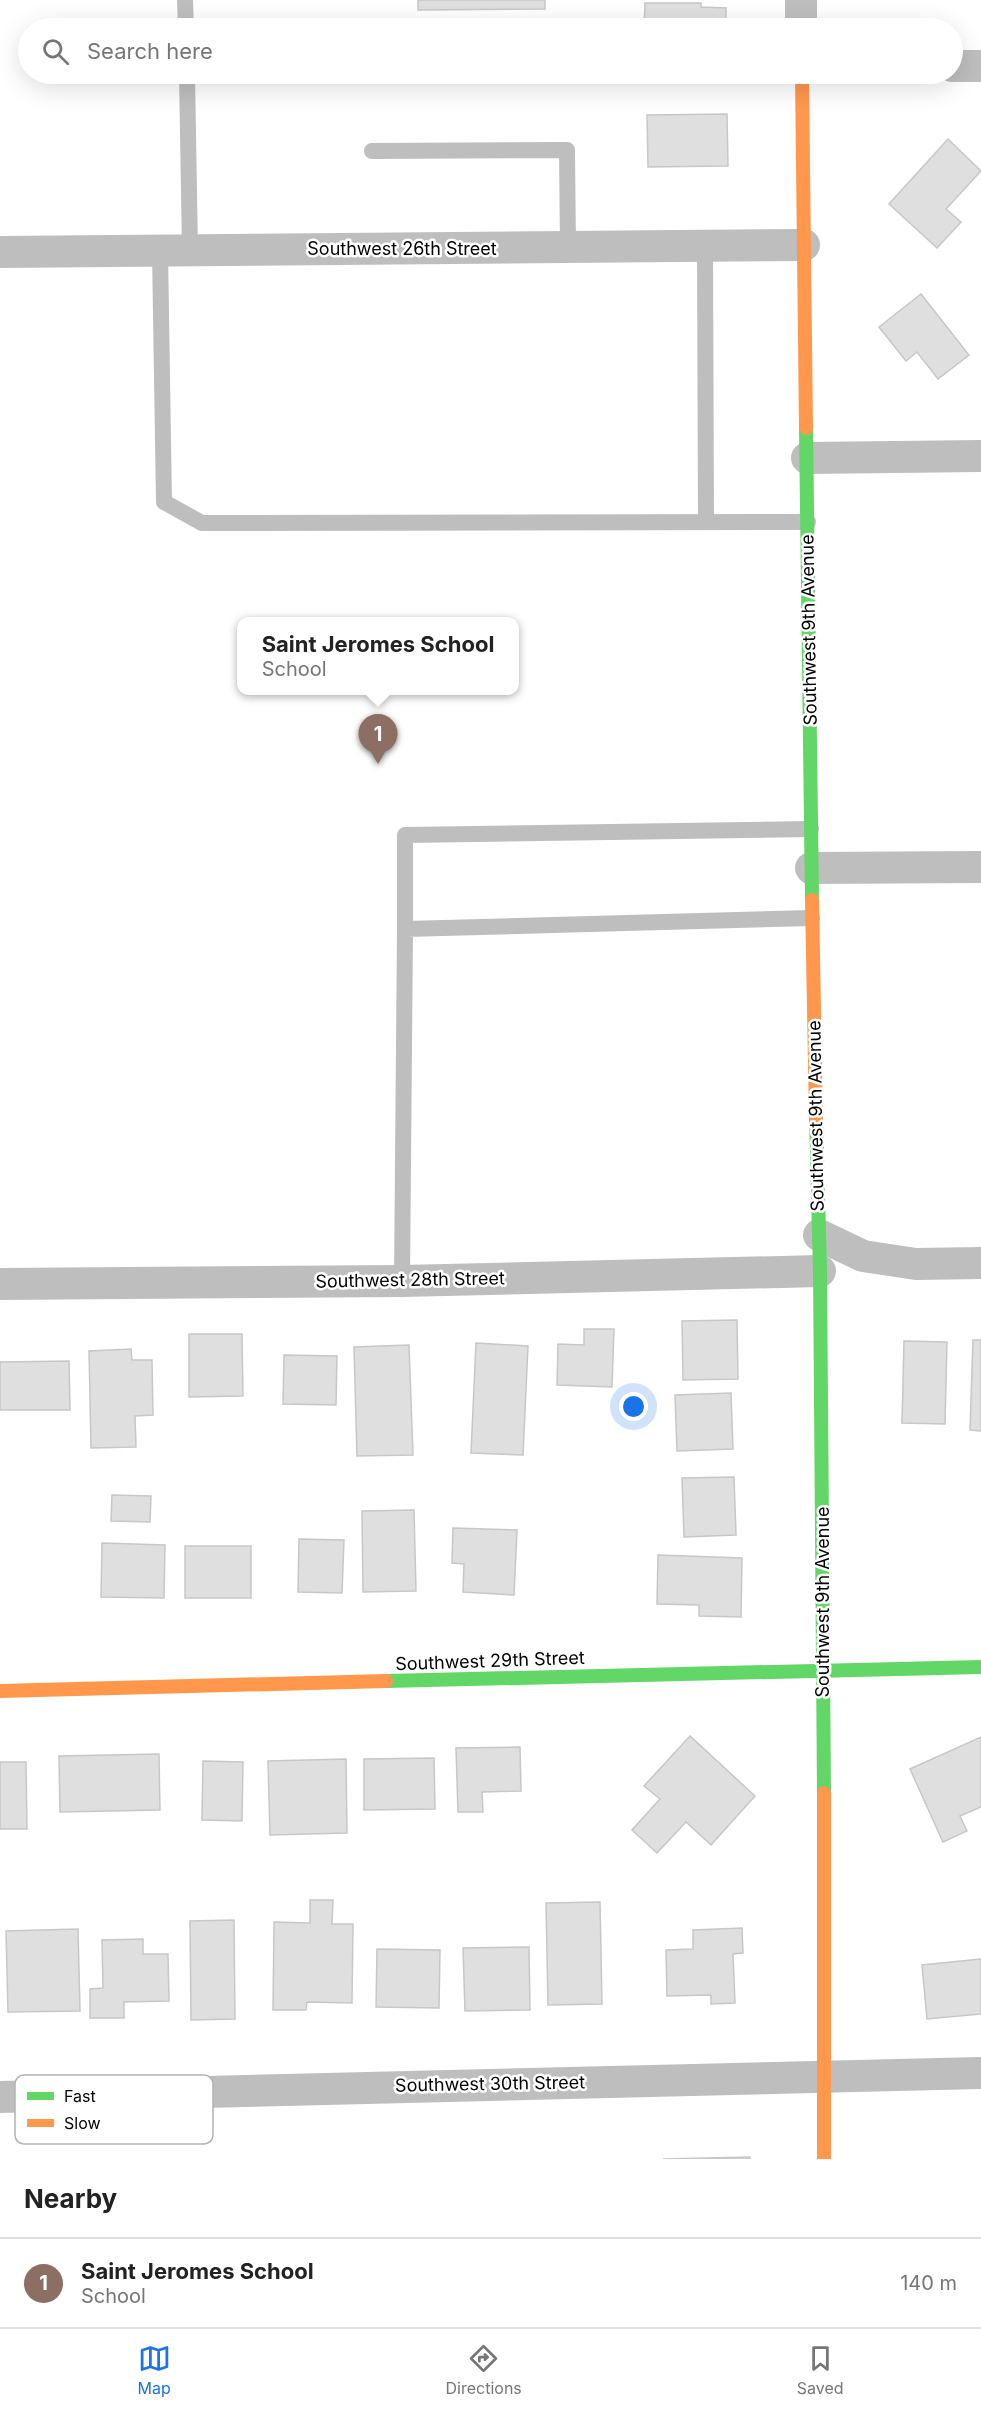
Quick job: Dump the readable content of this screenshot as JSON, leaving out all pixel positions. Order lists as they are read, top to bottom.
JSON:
{
  "streets": {
    "street": [
      "Southwest 26th Street",
      "Southwest 9th Avenue",
      "Southwest 28th Street",
      "Southwest 29th Street",
      "Southwest 30th Street"
    ]
  },
  "crossings": [
    ["Southwest 26th Street", "Southwest 9th Avenue"],
    ["Southwest 9th Avenue", "Southwest 28th Street"],
    ["Southwest 9th Avenue", "Southwest 29th Street"],
    ["Southwest 9th Avenue", "Southwest 30th Street"]
  ],
  "legend": ["Fast", "Slow"],
  "page": {
    "search": "Search here",
    "popup": ["Saint Jeromes School", "School"],
    "pins": "1",
    "heading": "Nearby",
    "list": [
      {
        "mark": "1",
        "name": "Saint Jeromes School",
        "note": "School",
        "value": "140 m"
      }
    ],
    "nav": ["Map", "Directions", "Saved"]
  }
}
